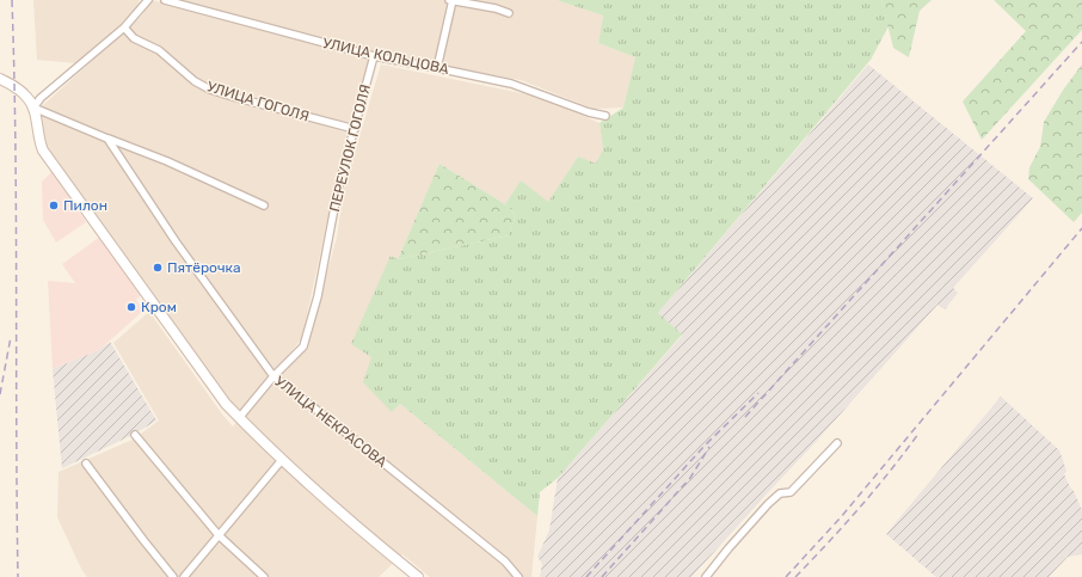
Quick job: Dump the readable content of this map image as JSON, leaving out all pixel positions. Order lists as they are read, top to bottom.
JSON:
{
  "streets": {
    "street": [
      "УЛИЦА КОЛЬЦОВА",
      "УЛИЦА ГОГОЛЯ",
      "ПЕРЕУЛОК ГОГОЛЯ",
      "УЛИЦА НЕКРАСОВА"
    ]
  },
  "crossings": [
    ["УЛИЦА КОЛЬЦОВА", "ПЕРЕУЛОК ГОГОЛЯ"],
    ["УЛИЦА ГОГОЛЯ", "ПЕРЕУЛОК ГОГОЛЯ"],
    ["ПЕРЕУЛОК ГОГОЛЯ", "УЛИЦА НЕКРАСОВА"]
  ],
  "places": ["Пилон", "Пятёрочка", "Кром"]
}
